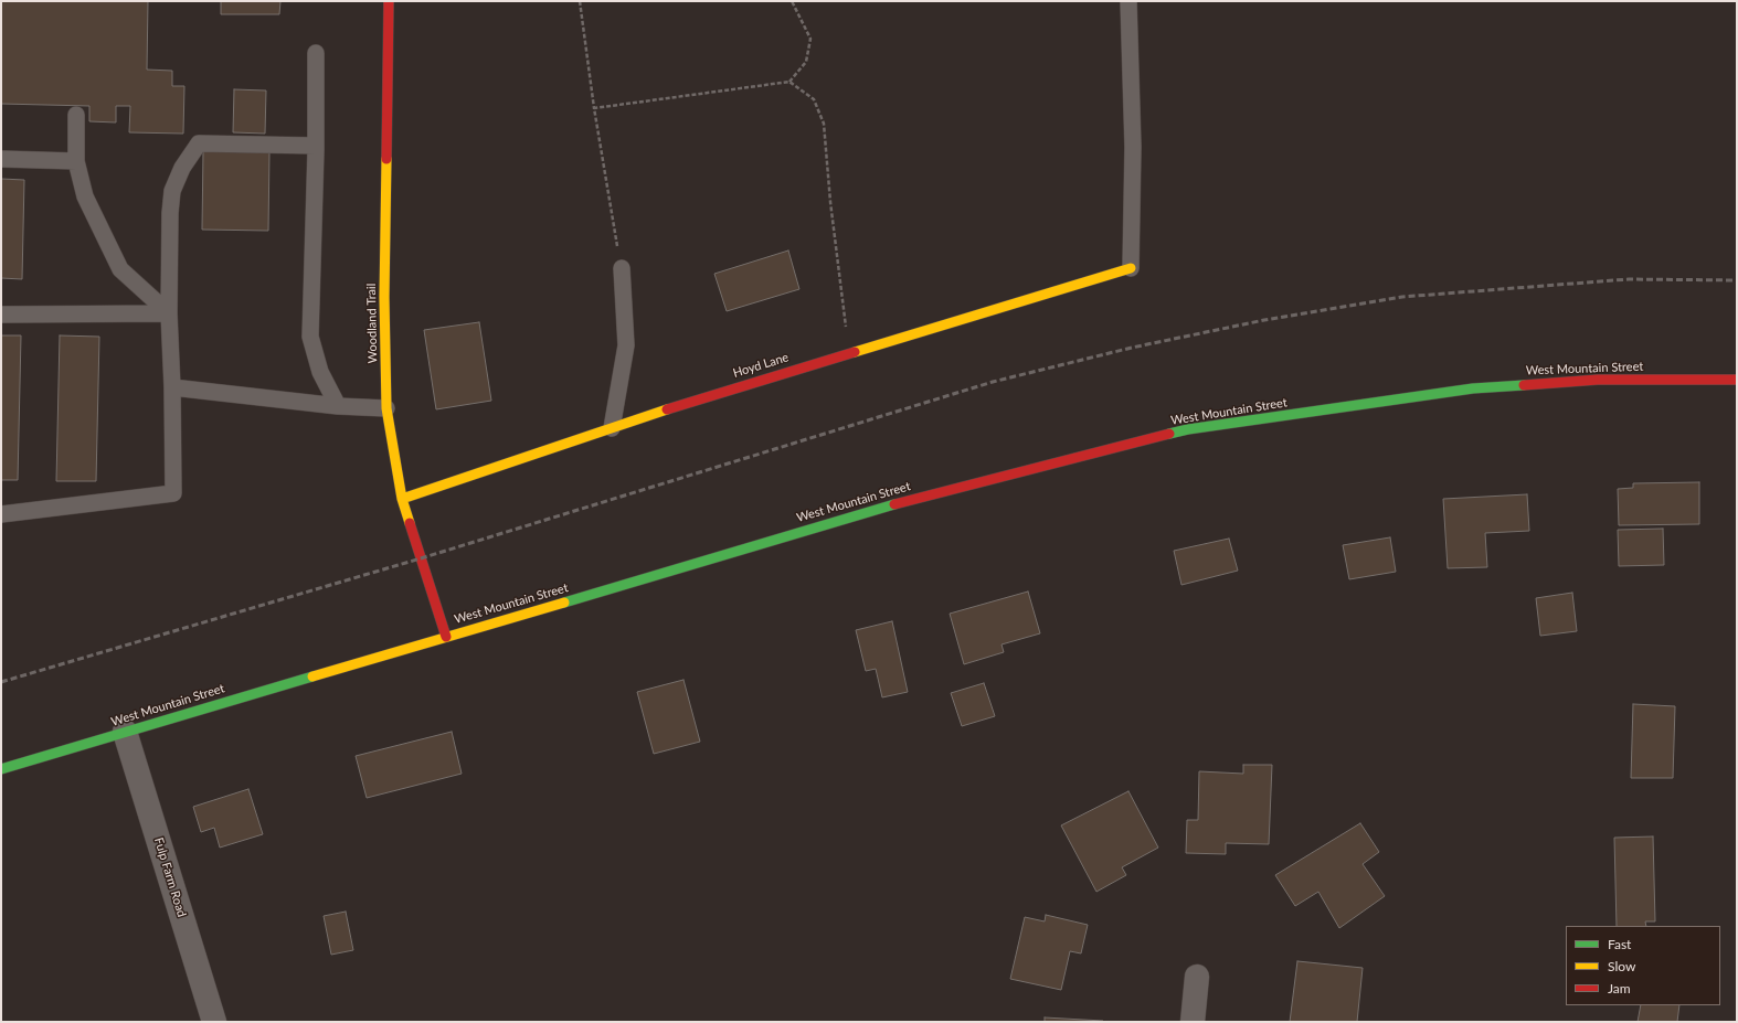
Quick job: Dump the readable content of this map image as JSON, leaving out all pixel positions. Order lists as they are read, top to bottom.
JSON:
{
  "streets": {
    "main road": ["Woodland Trail", "Hoyd Lane", "West Mountain Street"],
    "street": ["Fulp Farm Road"]
  },
  "crossings": [
    ["Woodland Trail", "Hoyd Lane"],
    ["Woodland Trail", "West Mountain Street"],
    ["West Mountain Street", "Fulp Farm Road"]
  ],
  "legend": ["Fast", "Slow", "Jam"]
}
